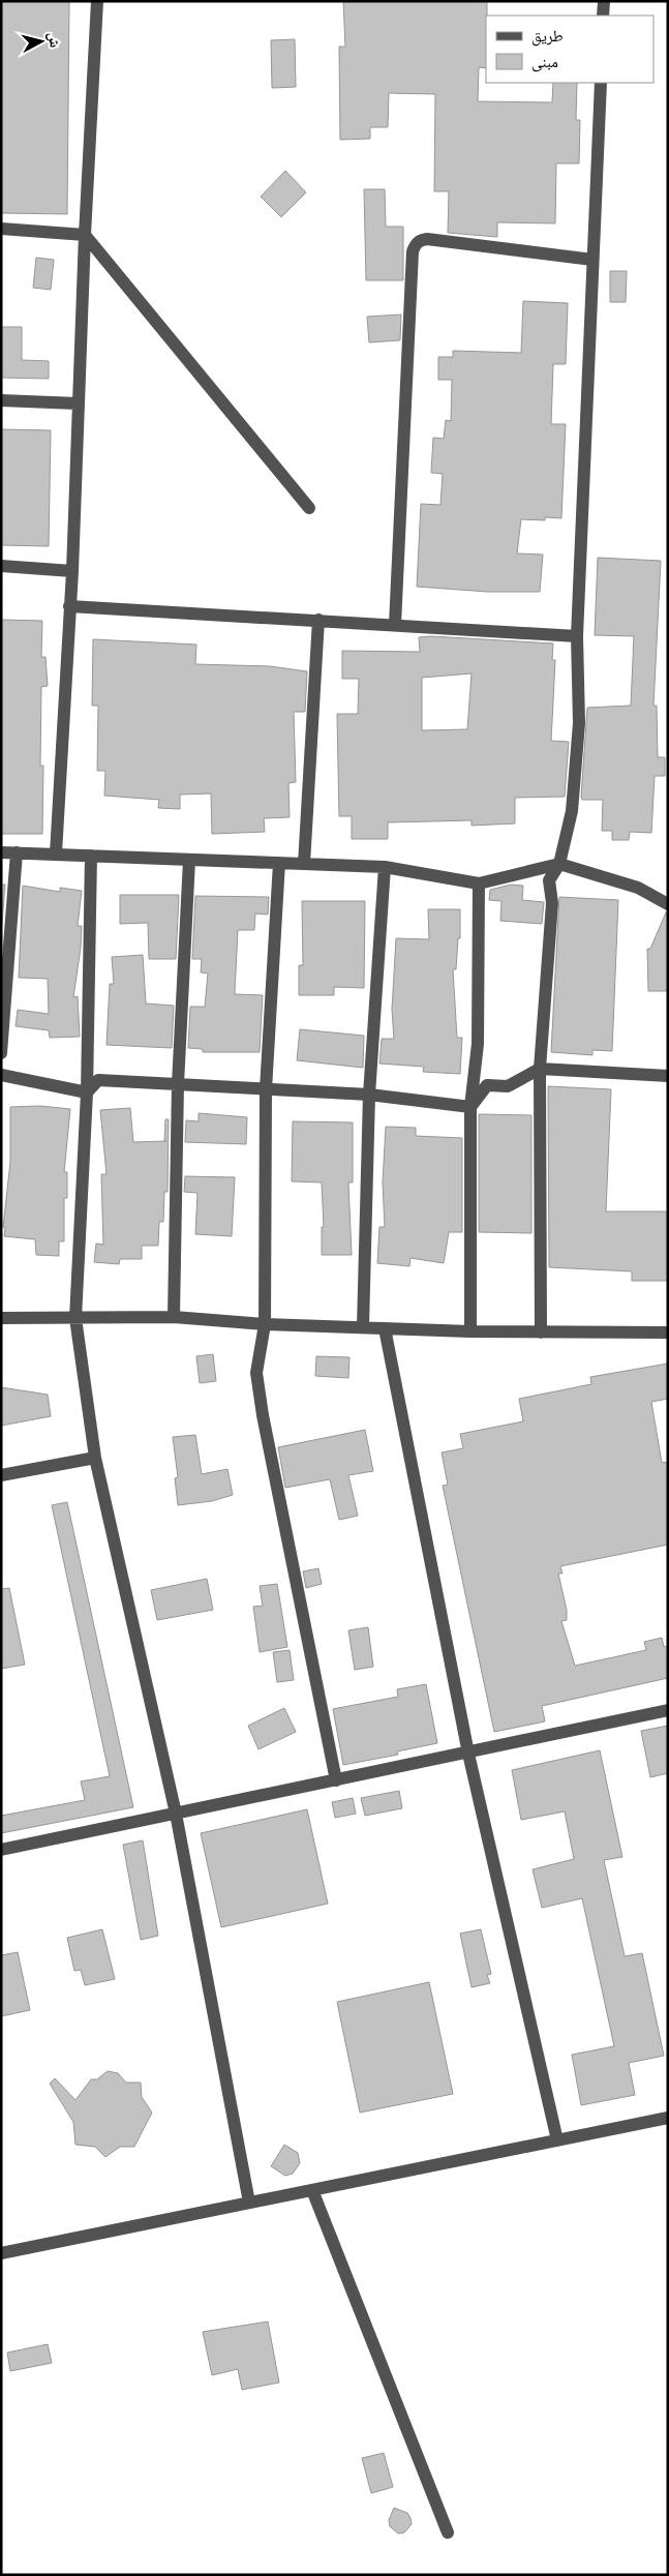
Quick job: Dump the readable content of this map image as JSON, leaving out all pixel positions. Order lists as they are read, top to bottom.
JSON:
{
  "legend": ["طريق", "مبنى"],
  "north": "right"
}
